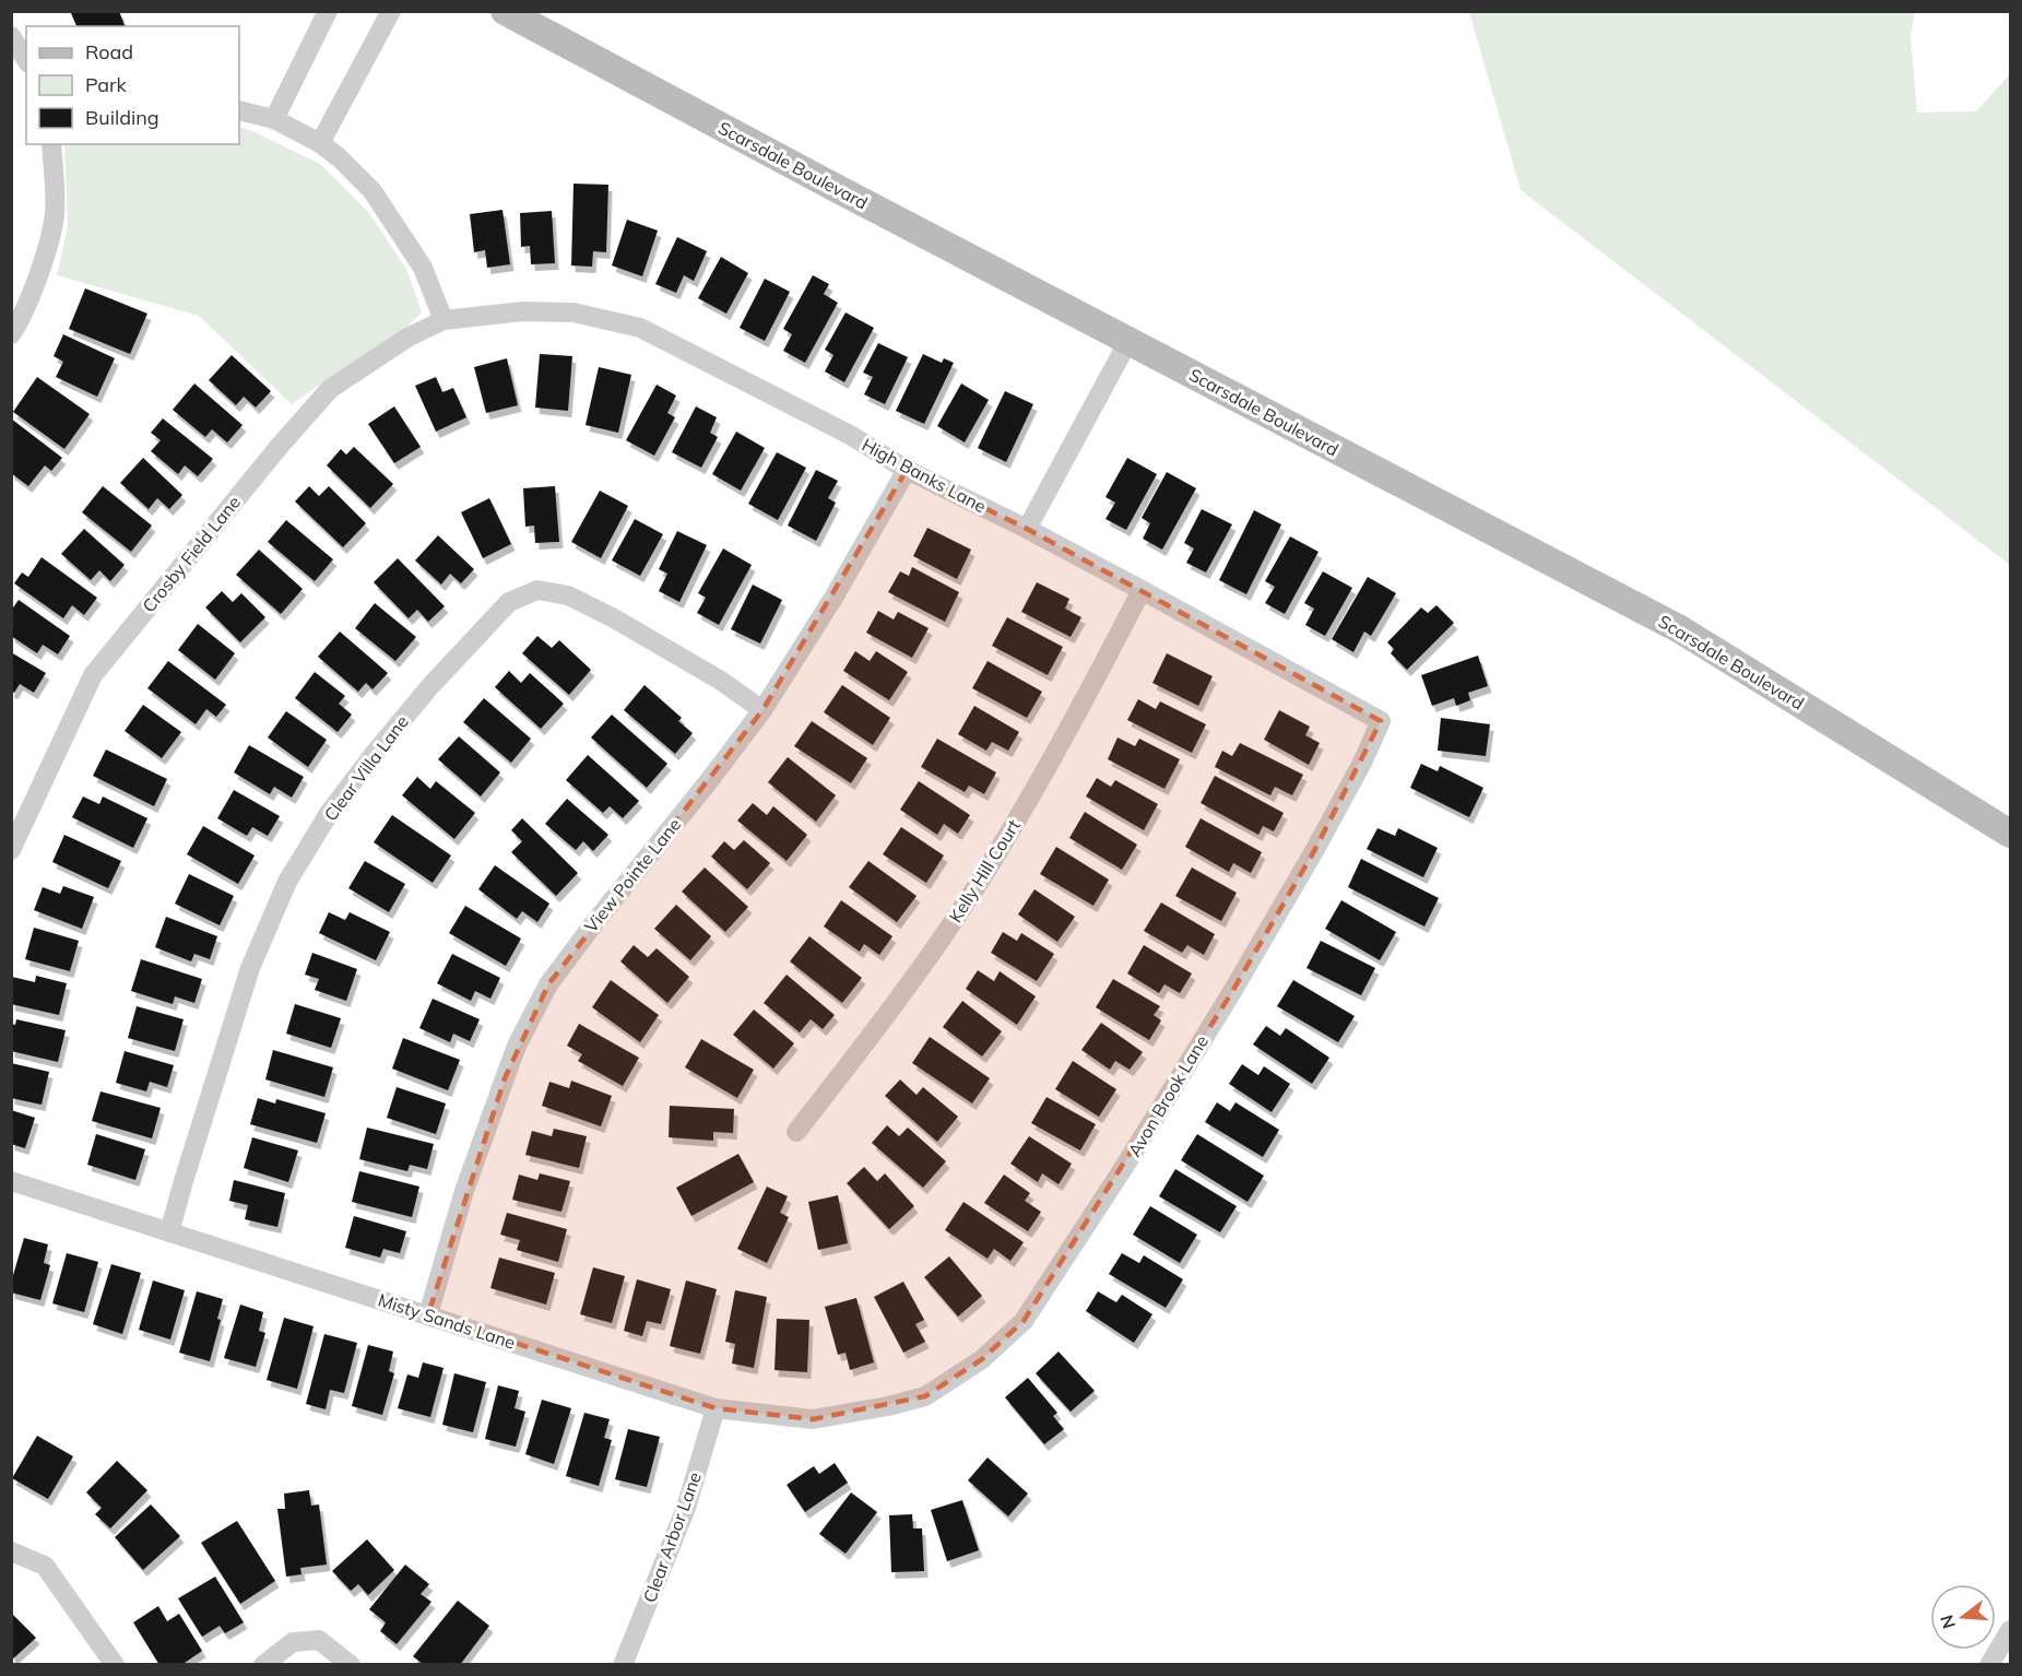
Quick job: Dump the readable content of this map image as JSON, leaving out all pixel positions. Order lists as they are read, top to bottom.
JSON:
{
  "streets": {
    "main road": ["Scarsdale Boulevard"],
    "street": [
      "High Banks Lane",
      "Crosby Field Lane",
      "Clear Villa Lane",
      "Kelly Hill Court",
      "View Pointe Lane",
      "Avon Brook Lane",
      "Misty Sands Lane",
      "Clear Arbor Lane"
    ]
  },
  "crossings": [
    ["High Banks Lane", "Crosby Field Lane"],
    ["High Banks Lane", "Kelly Hill Court"],
    ["High Banks Lane", "View Pointe Lane"],
    ["High Banks Lane", "Avon Brook Lane"],
    ["Clear Villa Lane", "View Pointe Lane"],
    ["Clear Villa Lane", "Misty Sands Lane"],
    ["View Pointe Lane", "Misty Sands Lane"],
    ["Avon Brook Lane", "Misty Sands Lane"],
    ["Misty Sands Lane", "Clear Arbor Lane"]
  ],
  "legend": ["Road", "Park", "Building"],
  "north": "left"
}
